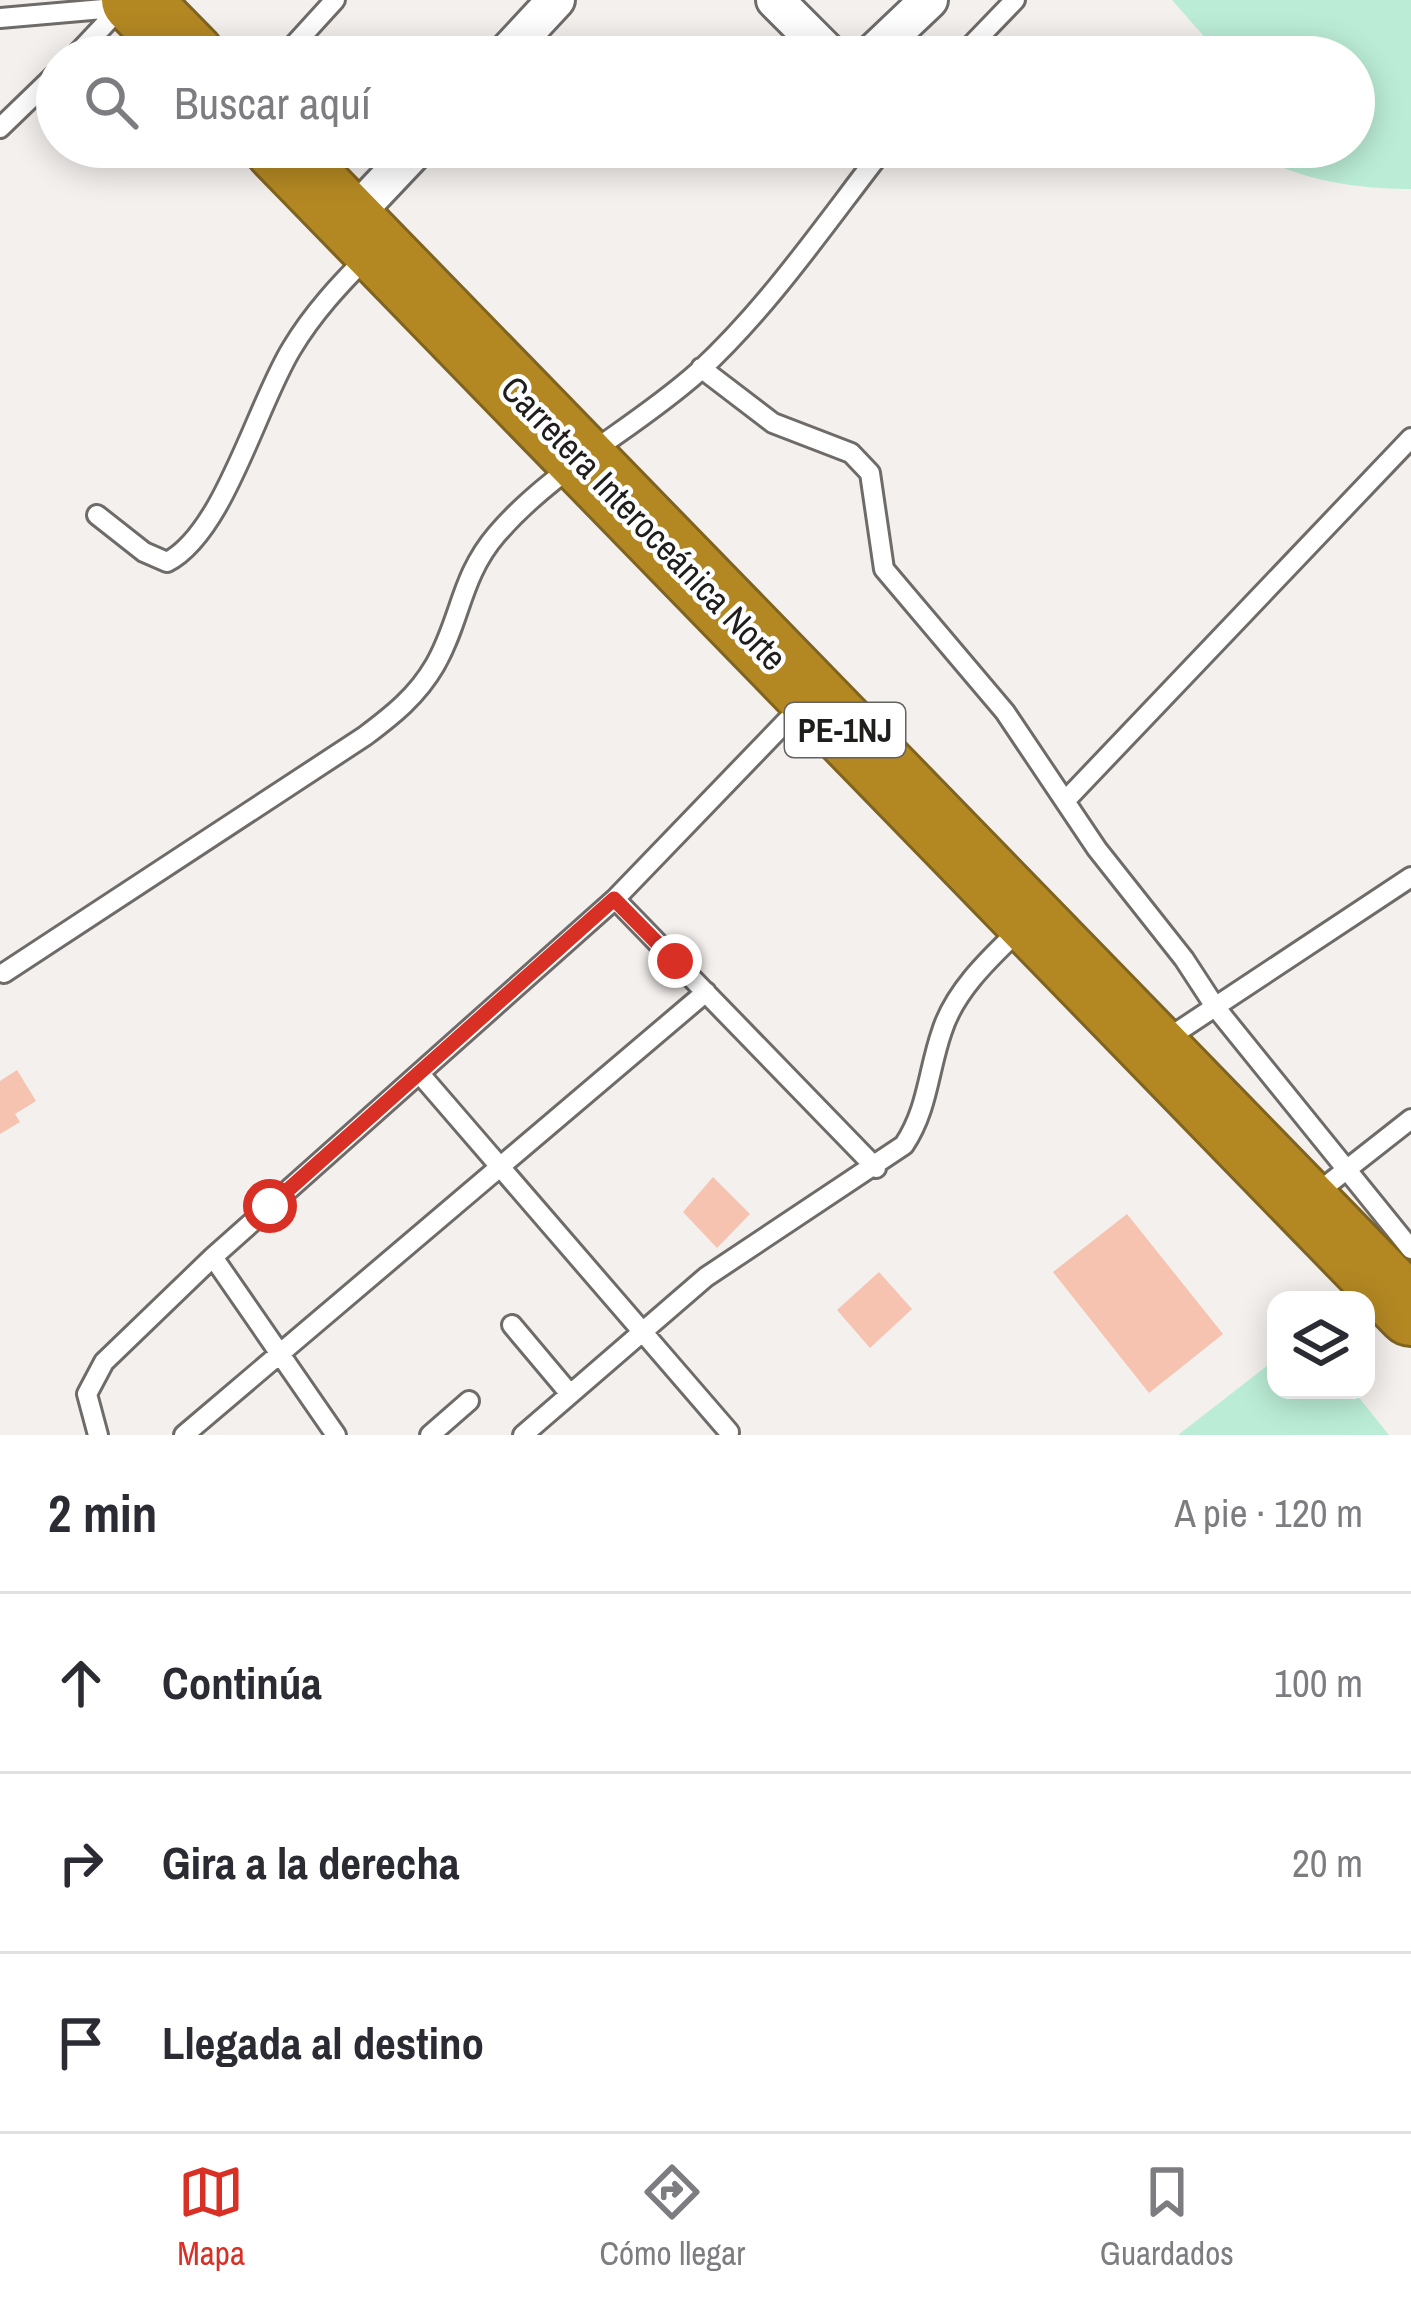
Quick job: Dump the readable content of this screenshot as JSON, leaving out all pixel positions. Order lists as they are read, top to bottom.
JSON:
{
  "streets": {
    "highway": ["Carretera Interoceánica Norte", "PE-1NJ"]
  },
  "page": {
    "search": "Buscar aquí",
    "heading": ["2 min", "A pie · 120 m"],
    "list": [
      ["Continúa", "100 m"],
      ["Gira a la derecha", "20 m"],
      "Llegada al destino"
    ],
    "nav": ["Mapa", "Cómo llegar", "Guardados"]
  }
}
